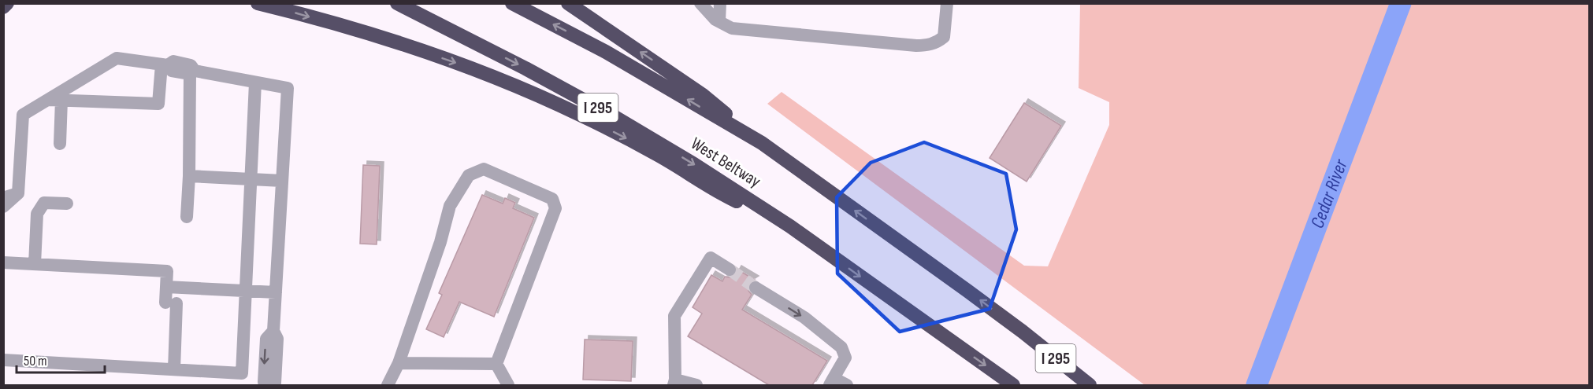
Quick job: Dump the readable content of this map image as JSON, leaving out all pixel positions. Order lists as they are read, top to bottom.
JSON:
{
  "streets": {
    "highway": ["I 295", "West Beltway"]
  },
  "water": ["Cedar River"],
  "scale_bar": "50 m"
}
